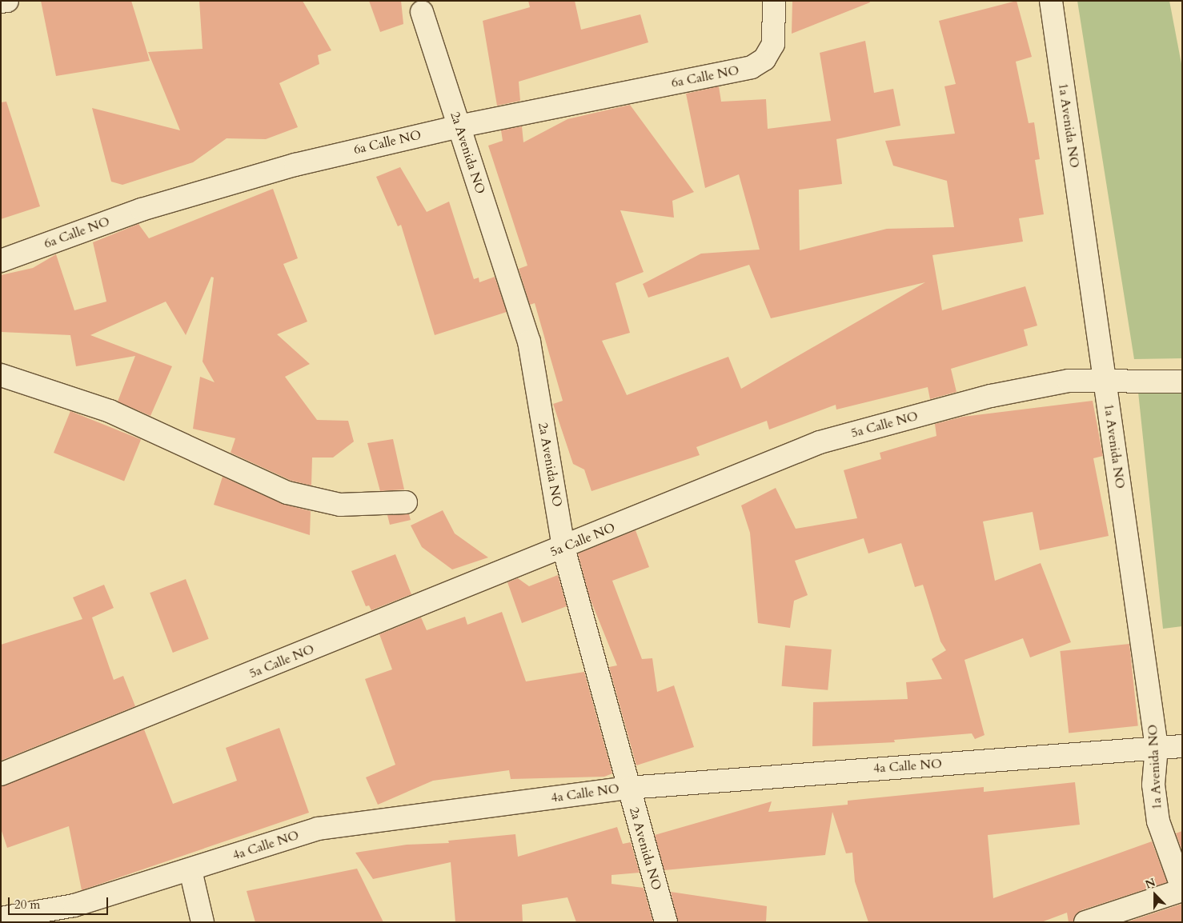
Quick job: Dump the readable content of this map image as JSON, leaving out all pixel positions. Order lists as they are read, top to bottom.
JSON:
{
  "streets": {
    "street": [
      "6a Calle NO",
      "1a Avenida NO",
      "2a Avenida NO",
      "5a Calle NO",
      "4a Calle NO"
    ]
  },
  "crossings": [
    ["6a Calle NO", "2a Avenida NO"],
    ["1a Avenida NO", "5a Calle NO"],
    ["1a Avenida NO", "4a Calle NO"],
    ["2a Avenida NO", "5a Calle NO"],
    ["2a Avenida NO", "4a Calle NO"]
  ],
  "scale_bar": "20 m",
  "north": "top"
}
